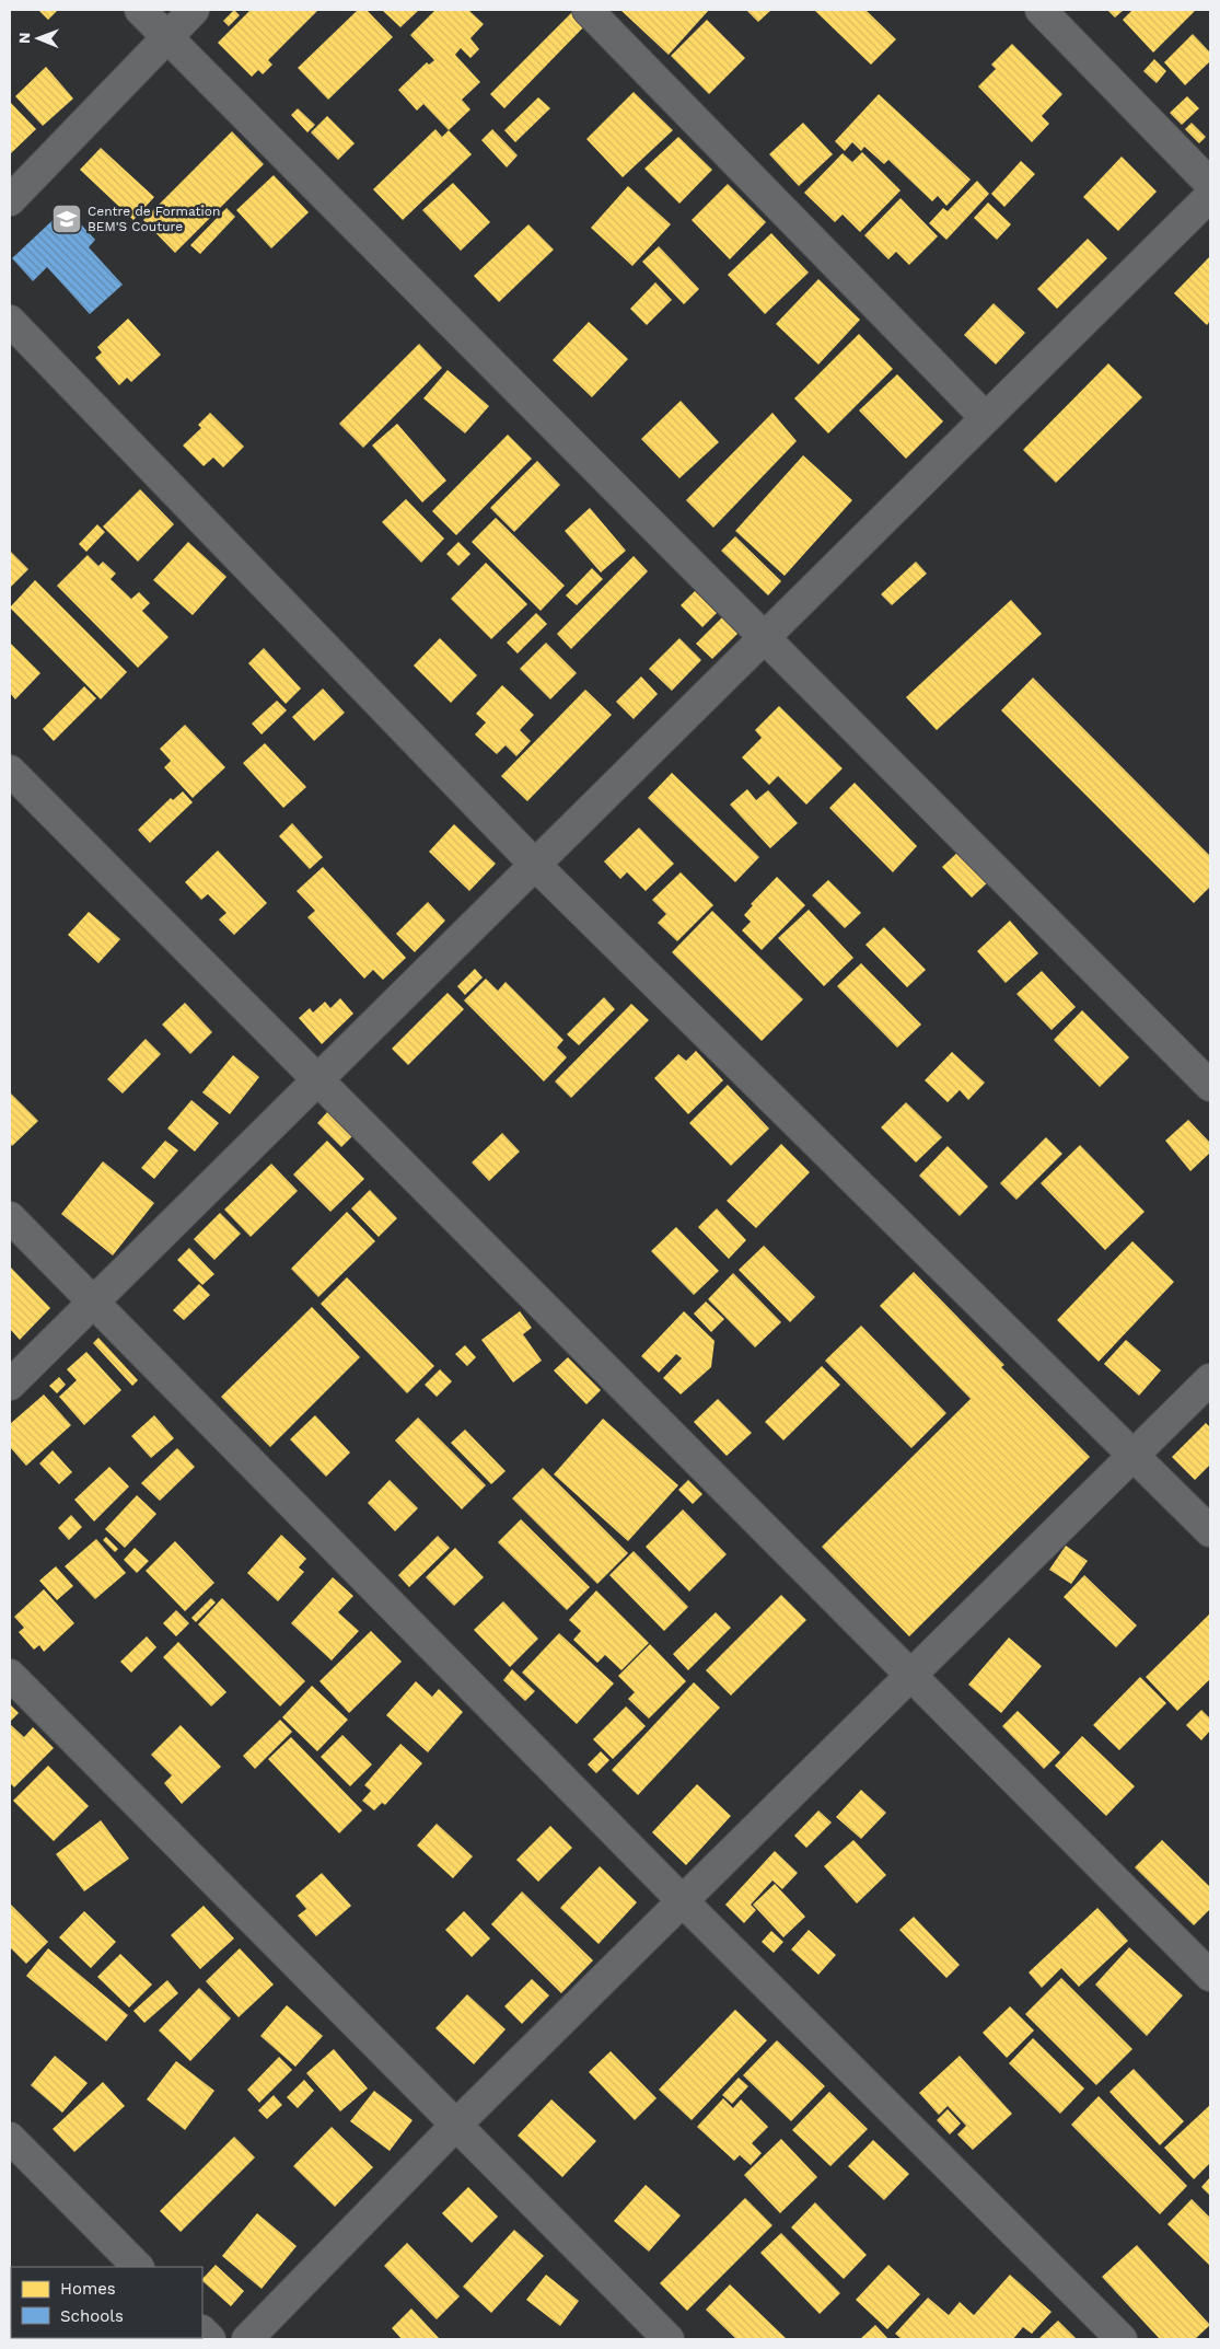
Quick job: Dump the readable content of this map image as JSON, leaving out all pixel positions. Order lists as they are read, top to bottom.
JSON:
{
  "places": {
    "school or university": ["Centre de Formation BEM'S Couture"]
  },
  "legend": ["Homes", "Schools"],
  "north": "left"
}
